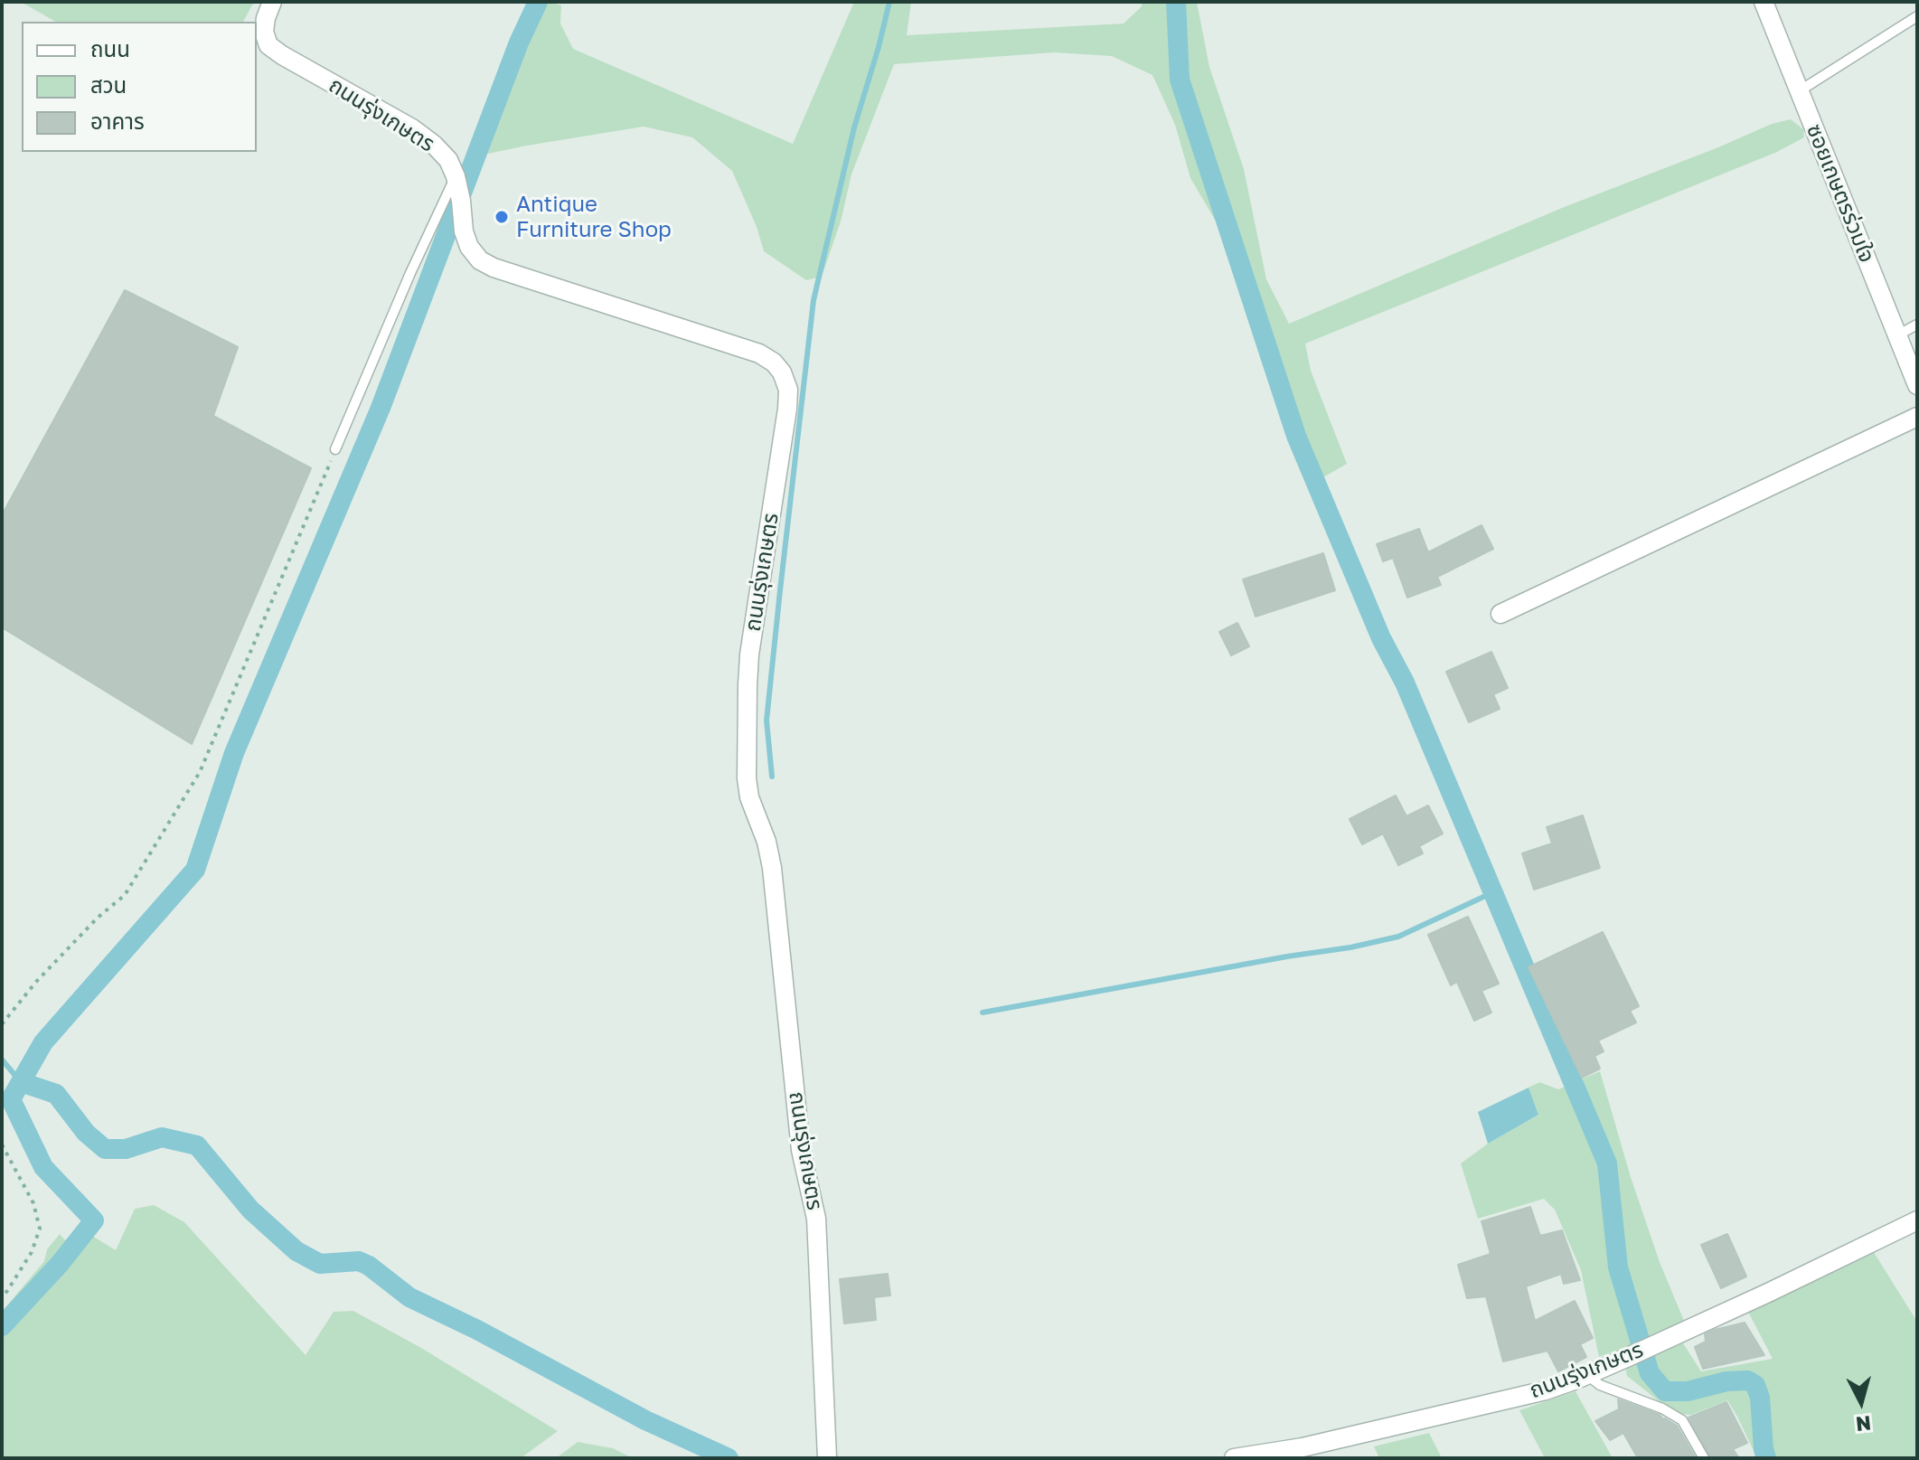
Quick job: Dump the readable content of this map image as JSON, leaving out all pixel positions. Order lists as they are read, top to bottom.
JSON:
{
  "streets": {
    "street": ["ถนนรุ่งเกษตร", "ซอยเกษตรร่วมใจ"]
  },
  "places": ["Antique Furniture Shop"],
  "legend": ["ถนน", "สวน", "อาคาร"],
  "north": "bottom"
}
